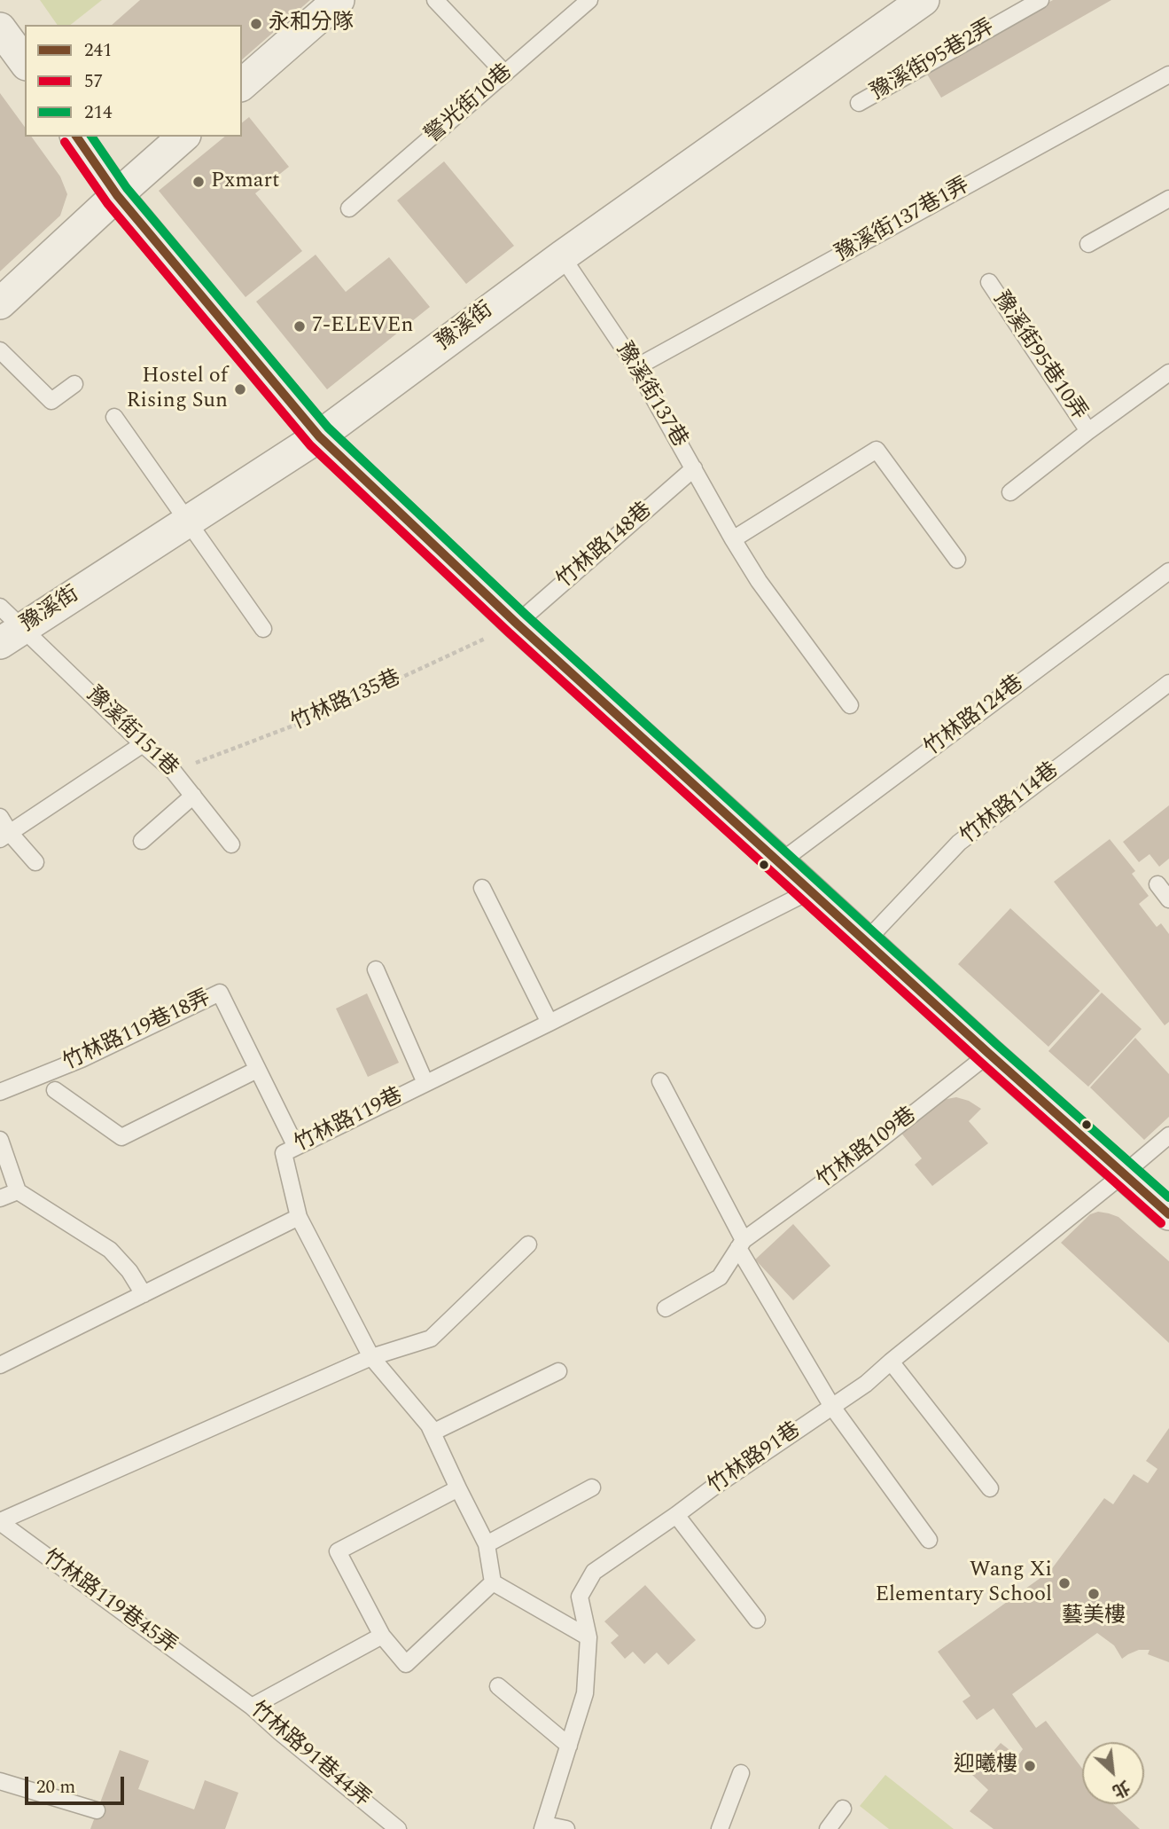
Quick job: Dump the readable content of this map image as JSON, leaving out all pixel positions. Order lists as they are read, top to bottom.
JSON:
{
  "streets": {
    "street": ["豫溪街"],
    "lane": [
      "豫溪街95巷2弄",
      "警光街10巷",
      "豫溪街137巷1弄",
      "豫溪街95巷10弄",
      "豫溪街137巷",
      "竹林路148巷",
      "竹林路124巷",
      "豫溪街151巷",
      "竹林路114巷",
      "竹林路119巷18弄",
      "竹林路119巷",
      "竹林路109巷",
      "竹林路91巷",
      "竹林路119巷45弄",
      "竹林路91巷44弄"
    ],
    "path": ["竹林路135巷"]
  },
  "crossings": [
    ["豫溪街137巷1弄", "豫溪街137巷"],
    ["豫溪街", "豫溪街137巷"],
    ["豫溪街", "豫溪街151巷"],
    ["豫溪街137巷", "竹林路148巷"],
    ["竹林路148巷", "竹林路135巷"],
    ["竹林路135巷", "豫溪街151巷"],
    ["竹林路119巷18弄", "竹林路119巷"],
    ["竹林路119巷45弄", "竹林路91巷44弄"]
  ],
  "places": [
    "永和分隊",
    "Pxmart",
    "7-ELEVEn",
    "Hostel of Rising Sun",
    "Wang Xi Elementary School",
    "藝美樓",
    "迎曦樓"
  ],
  "lines": ["transit line 241", "transit line 214", "transit line 57"],
  "legend": ["241", "57", "214"],
  "scale_bar": "20 m",
  "north": "bottom right"
}
